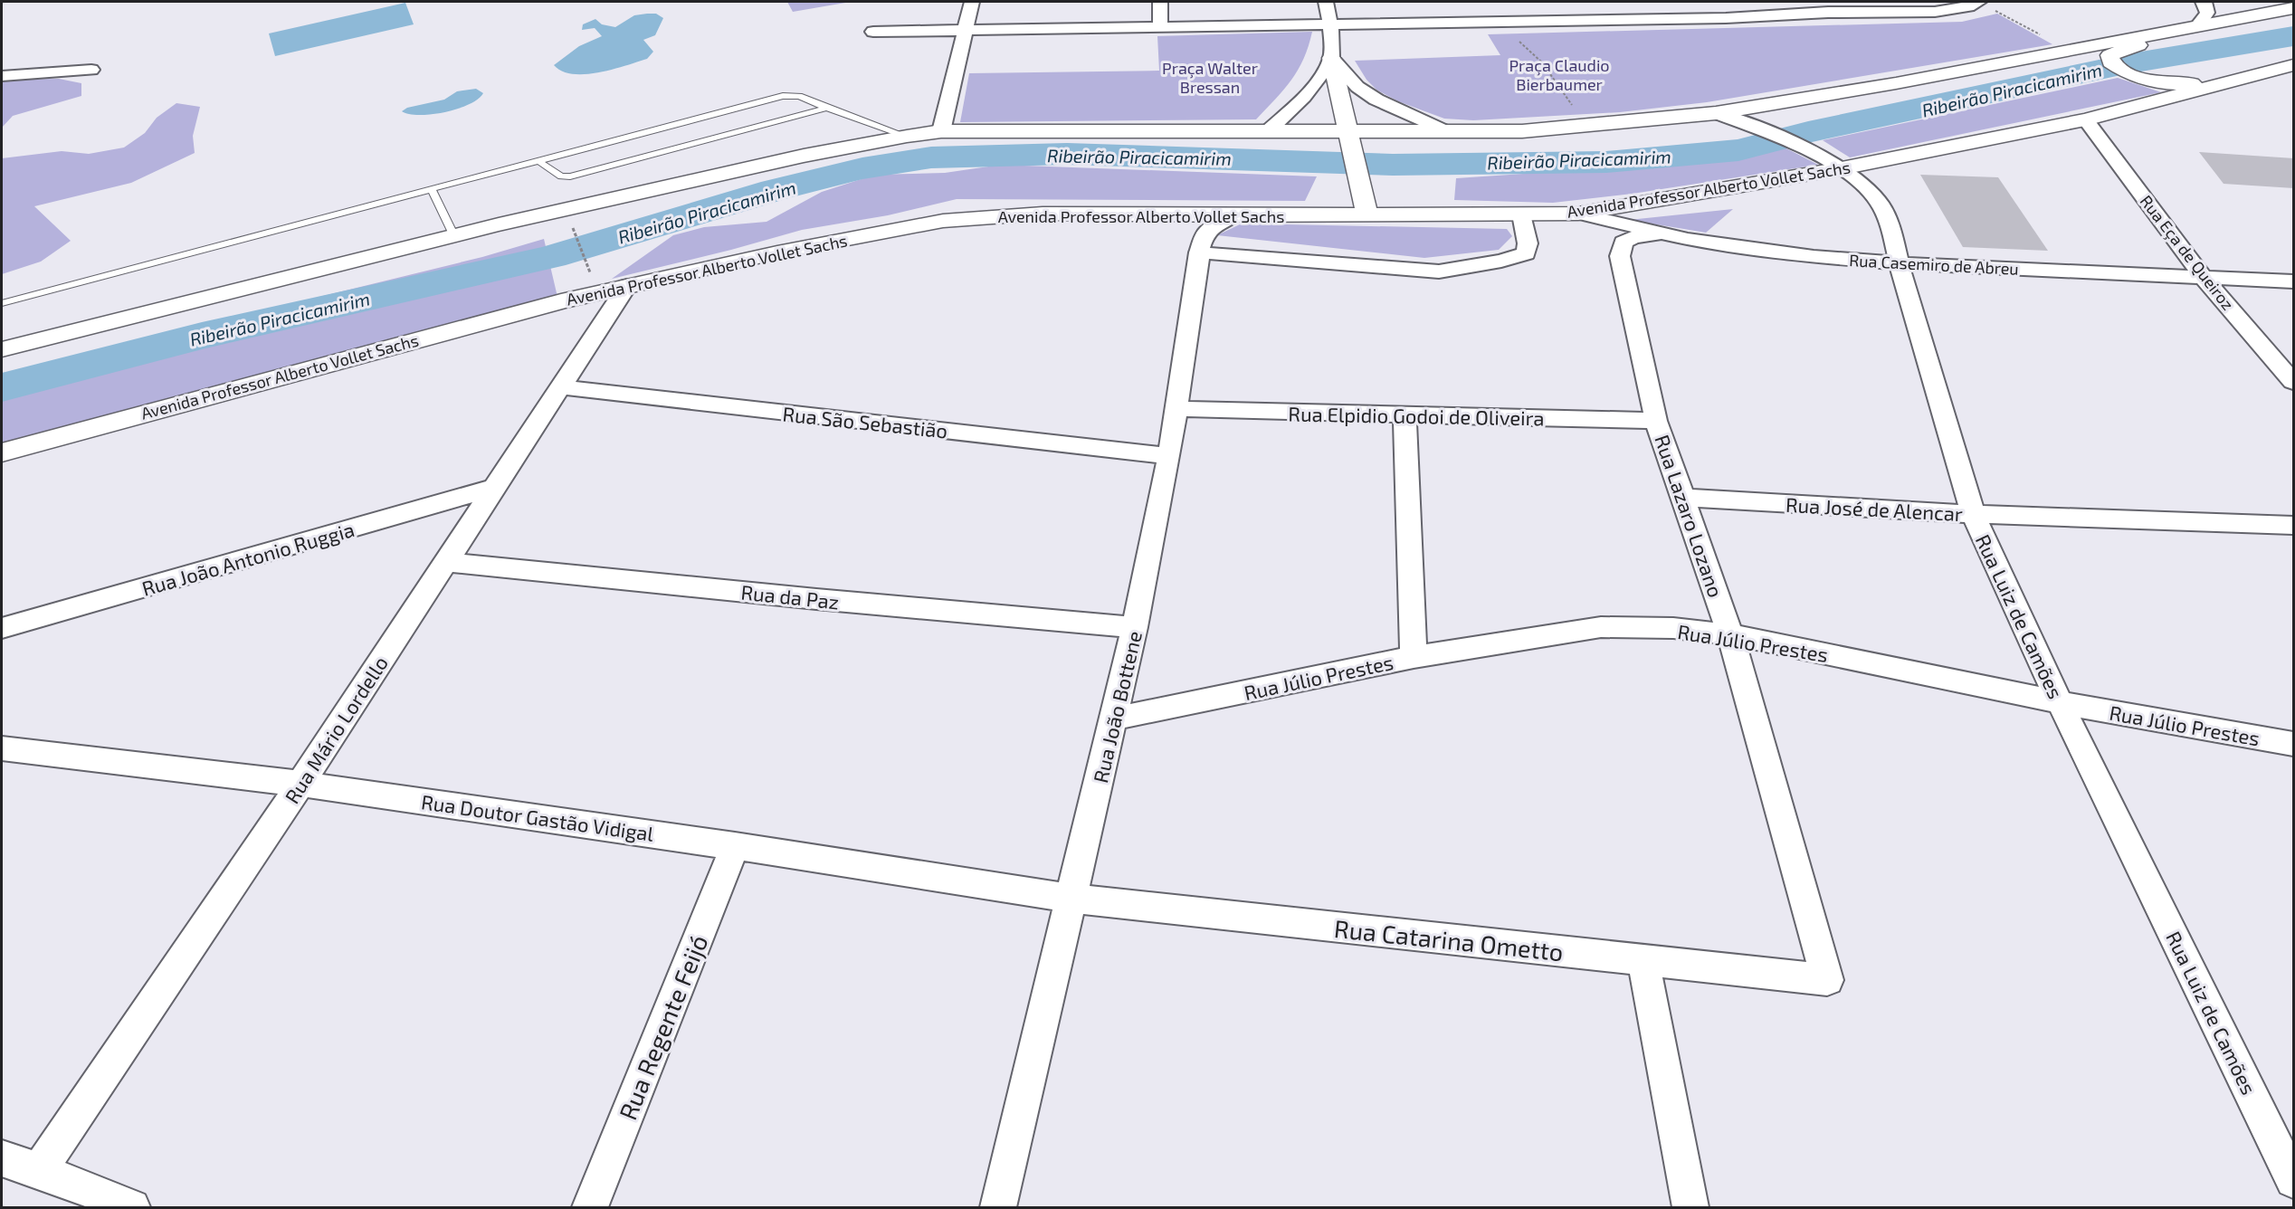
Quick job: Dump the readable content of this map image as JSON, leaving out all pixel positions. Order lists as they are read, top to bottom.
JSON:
{
  "streets": {
    "main road": ["Avenida Professor Alberto Vollet Sachs"],
    "street": [
      "Rua Eça de Queiroz",
      "Rua Casemiro de Abreu",
      "Rua Elpidio Godoi de Oliveira",
      "Rua São Sebastião",
      "Rua José de Alencar",
      "Rua Lazaro Lozano",
      "Rua João Antonio Ruggia",
      "Rua da Paz",
      "Rua Luiz de Camões",
      "Rua Júlio Prestes",
      "Rua João Bottene",
      "Rua Mário Lordello",
      "Rua Doutor Gastão Vidigal",
      "Rua Catarina Ometto",
      "Rua Regente Feijó"
    ]
  },
  "crossings": [
    ["Avenida Professor Alberto Vollet Sachs", "Rua Eça de Queiroz"],
    ["Avenida Professor Alberto Vollet Sachs", "Rua Casemiro de Abreu"],
    ["Avenida Professor Alberto Vollet Sachs", "Rua Luiz de Camões"],
    ["Avenida Professor Alberto Vollet Sachs", "Rua João Bottene"],
    ["Avenida Professor Alberto Vollet Sachs", "Rua Mário Lordello"],
    ["Rua Eça de Queiroz", "Rua Casemiro de Abreu"],
    ["Rua Casemiro de Abreu", "Rua Lazaro Lozano"],
    ["Rua Casemiro de Abreu", "Rua Luiz de Camões"],
    ["Rua Elpidio Godoi de Oliveira", "Rua Lazaro Lozano"],
    ["Rua Elpidio Godoi de Oliveira", "Rua João Bottene"],
    ["Rua São Sebastião", "Rua João Bottene"],
    ["Rua São Sebastião", "Rua Mário Lordello"],
    ["Rua José de Alencar", "Rua Lazaro Lozano"],
    ["Rua José de Alencar", "Rua Luiz de Camões"],
    ["Rua Lazaro Lozano", "Rua Júlio Prestes"],
    ["Rua Lazaro Lozano", "Rua Catarina Ometto"],
    ["Rua João Antonio Ruggia", "Rua Mário Lordello"],
    ["Rua da Paz", "Rua João Bottene"],
    ["Rua da Paz", "Rua Mário Lordello"],
    ["Rua Luiz de Camões", "Rua Júlio Prestes"],
    ["Rua Júlio Prestes", "Rua João Bottene"],
    ["Rua João Bottene", "Rua Doutor Gastão Vidigal"],
    ["Rua João Bottene", "Rua Catarina Ometto"],
    ["Rua Mário Lordello", "Rua Doutor Gastão Vidigal"],
    ["Rua Doutor Gastão Vidigal", "Rua Catarina Ometto"],
    ["Rua Doutor Gastão Vidigal", "Rua Regente Feijó"]
  ],
  "water": ["Ribeirão Piracicamirim"],
  "parks": ["Praça Claudio Bierbaumer", "Praça Walter Bressan"]
}
